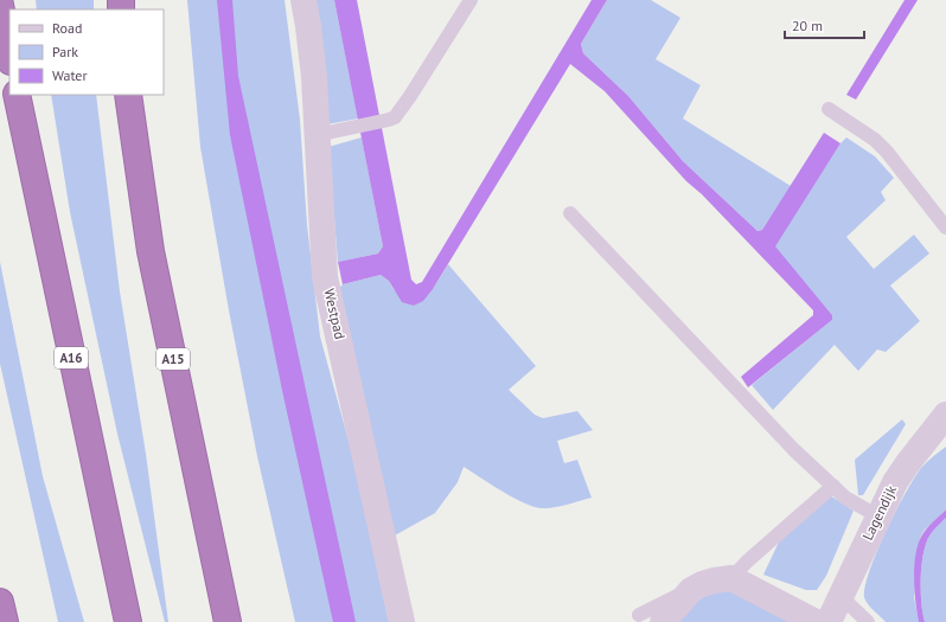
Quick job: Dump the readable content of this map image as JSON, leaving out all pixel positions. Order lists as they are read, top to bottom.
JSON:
{
  "streets": {
    "highway": ["A16", "A15"],
    "street": ["Westpad", "Lagendijk"]
  },
  "legend": ["Road", "Park", "Water"],
  "scale_bar": "20 m"
}
